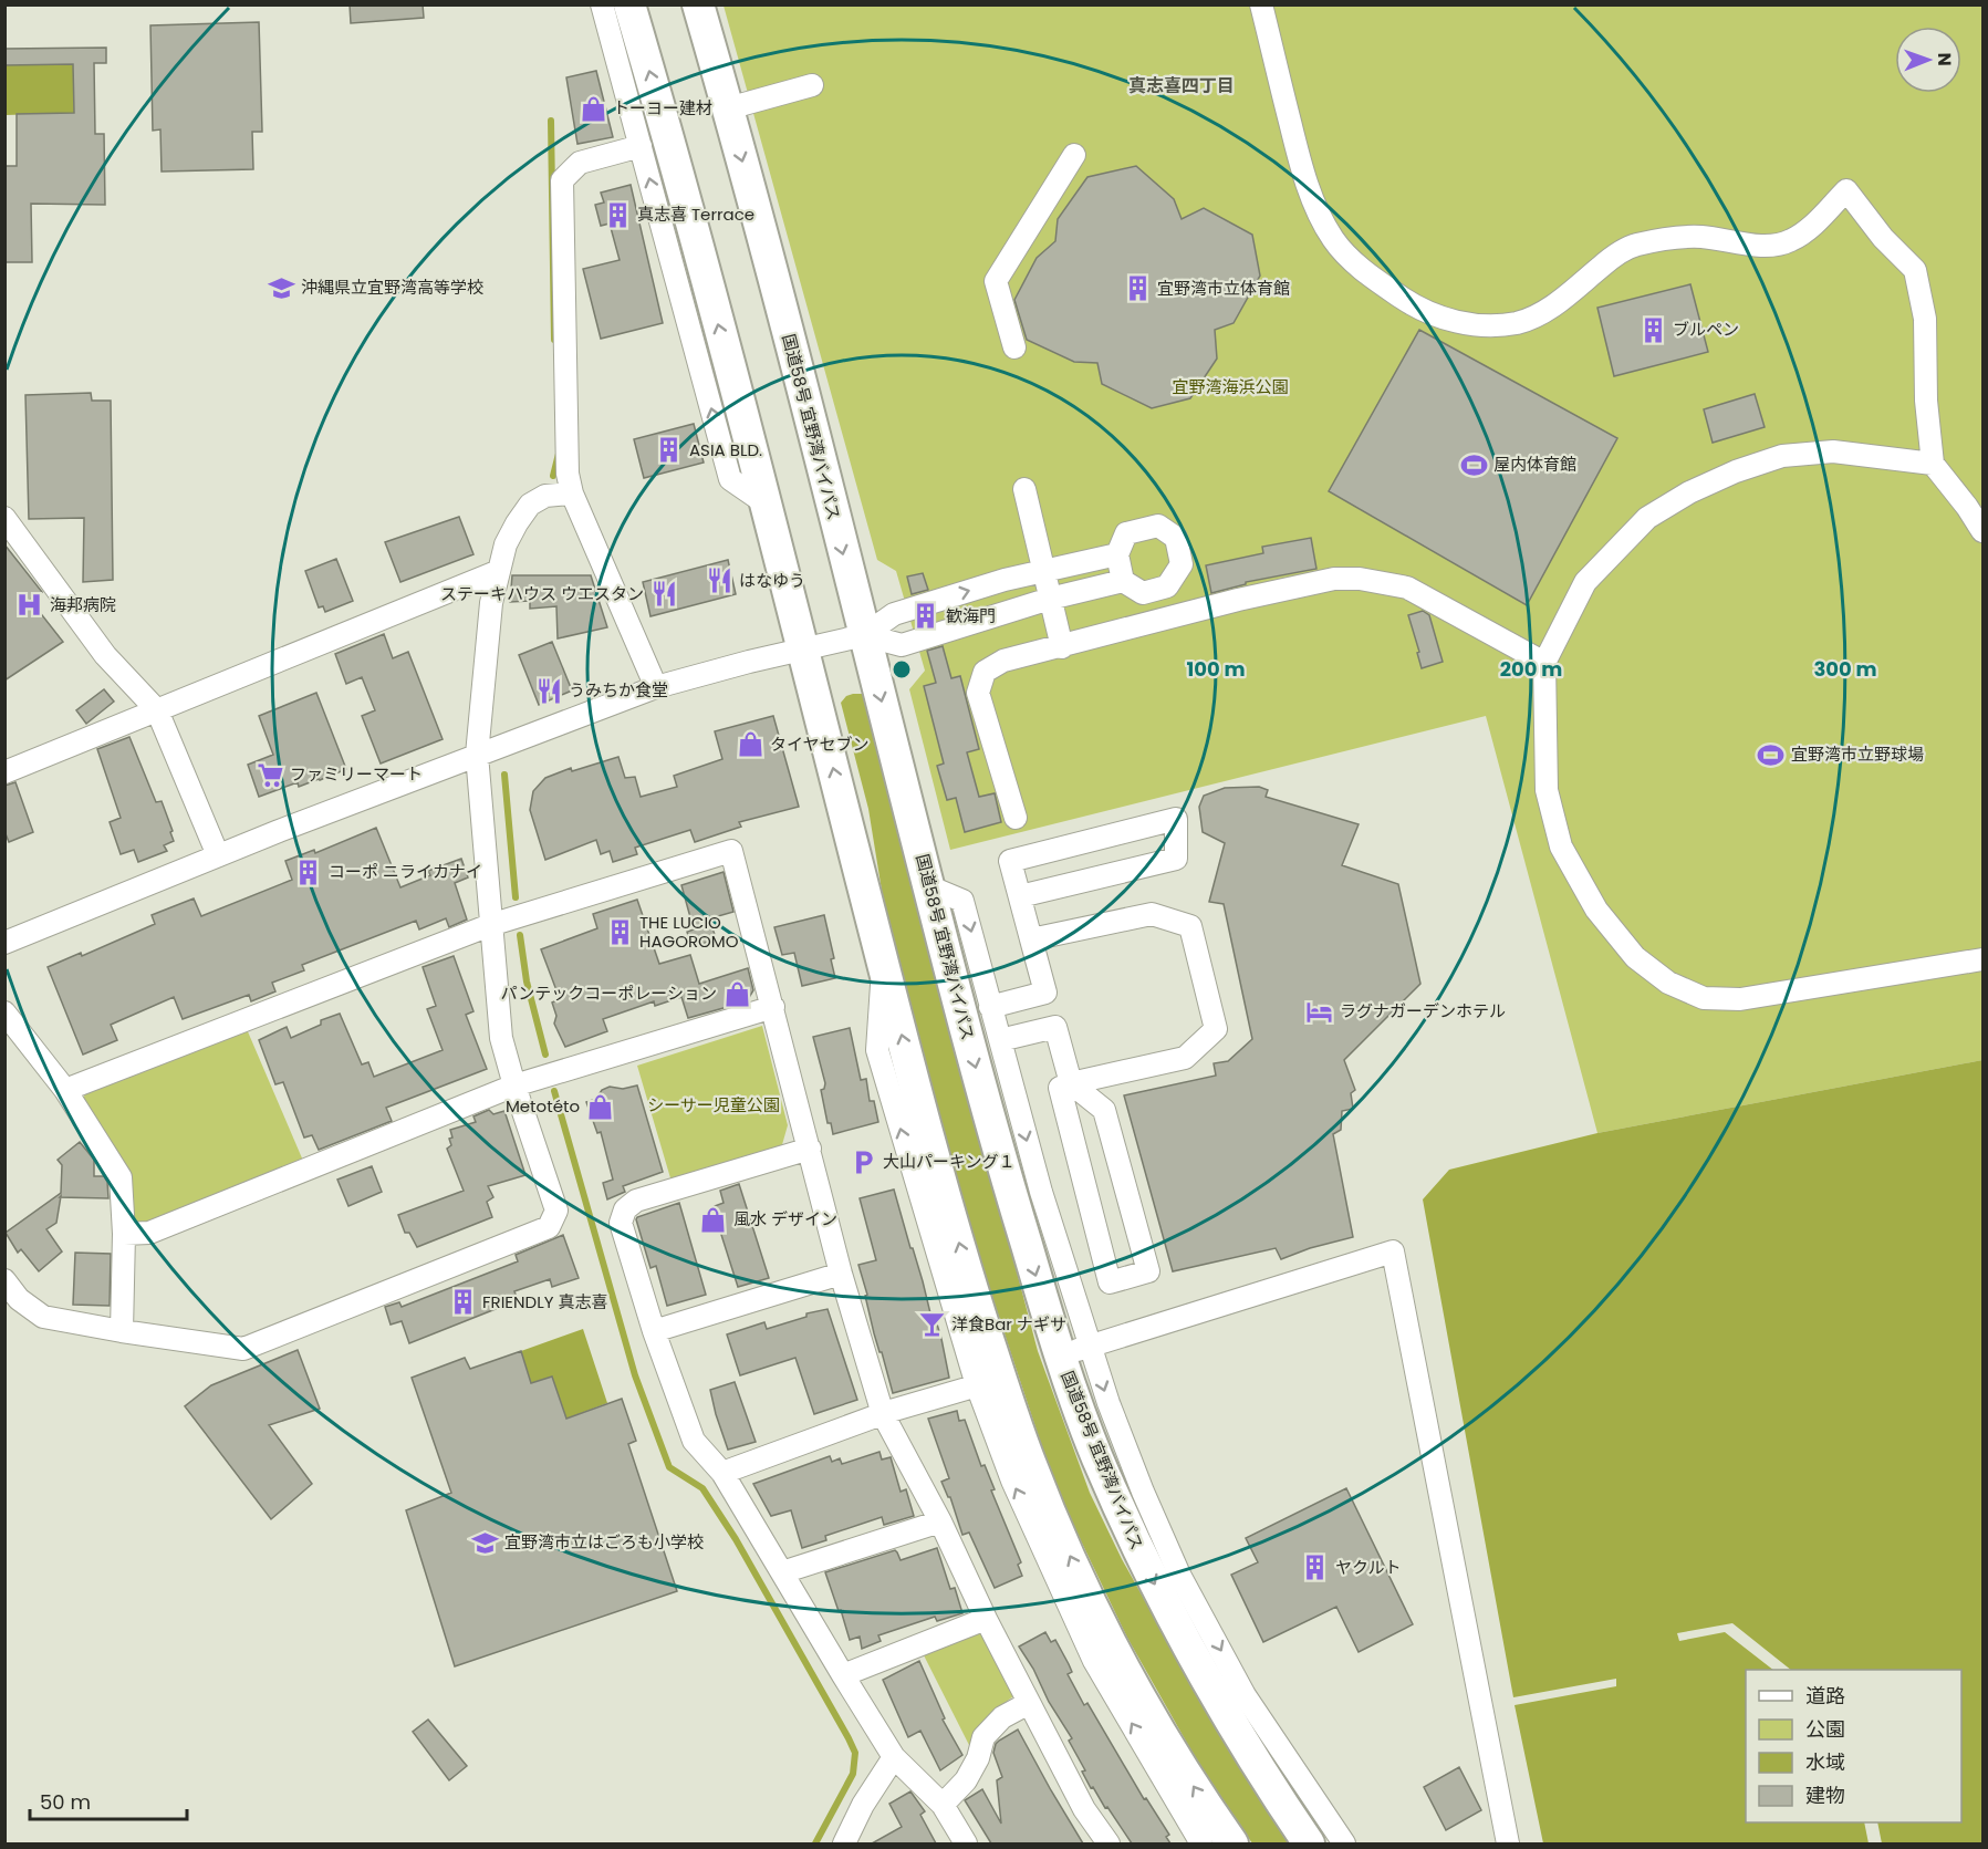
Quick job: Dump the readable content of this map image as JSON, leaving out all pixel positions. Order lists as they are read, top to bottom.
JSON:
{
  "streets": {
    "highway": ["国道58号 宜野湾バイパス"]
  },
  "districts": ["真志喜四丁目"],
  "parks": ["宜野湾海浜公園", "シーサー児童公園"],
  "places": {
    "shop": [
      "トーヨー建材",
      "タイヤセブン",
      "パンテックコーポレーション",
      "Metotéto",
      "風水 デザイン"
    ],
    "building": [
      "真志喜 Terrace",
      "宜野湾市立体育館",
      "ブルペン",
      "ASIA BLD.",
      "歓海門",
      "コーポ ニライカナイ",
      "THE LUCIO HAGOROMO",
      "FRIENDLY 真志喜",
      "ヤクルト"
    ],
    "school or university": ["沖縄県立宜野湾高等学校", "宜野湾市立はごろも小学校"],
    "sports": ["屋内体育館", "宜野湾市立野球場"],
    "restaurant": ["はなゆう", "ステーキハウス ウエスタン", "うみちか食堂"],
    "hospital": ["海邦病院"],
    "supermarket": ["ファミリーマート"],
    "hotel": ["ラグナガーデンホテル"],
    "parking": ["大山パーキング１"],
    "bar": ["洋食Bar ナギサ"]
  },
  "legend": [
    "道路",
    "公園",
    "水域",
    "建物"
  ],
  "scale_bar": "50 m",
  "north": "right",
  "rings": ["100 m", "200 m", "300 m"]
}
